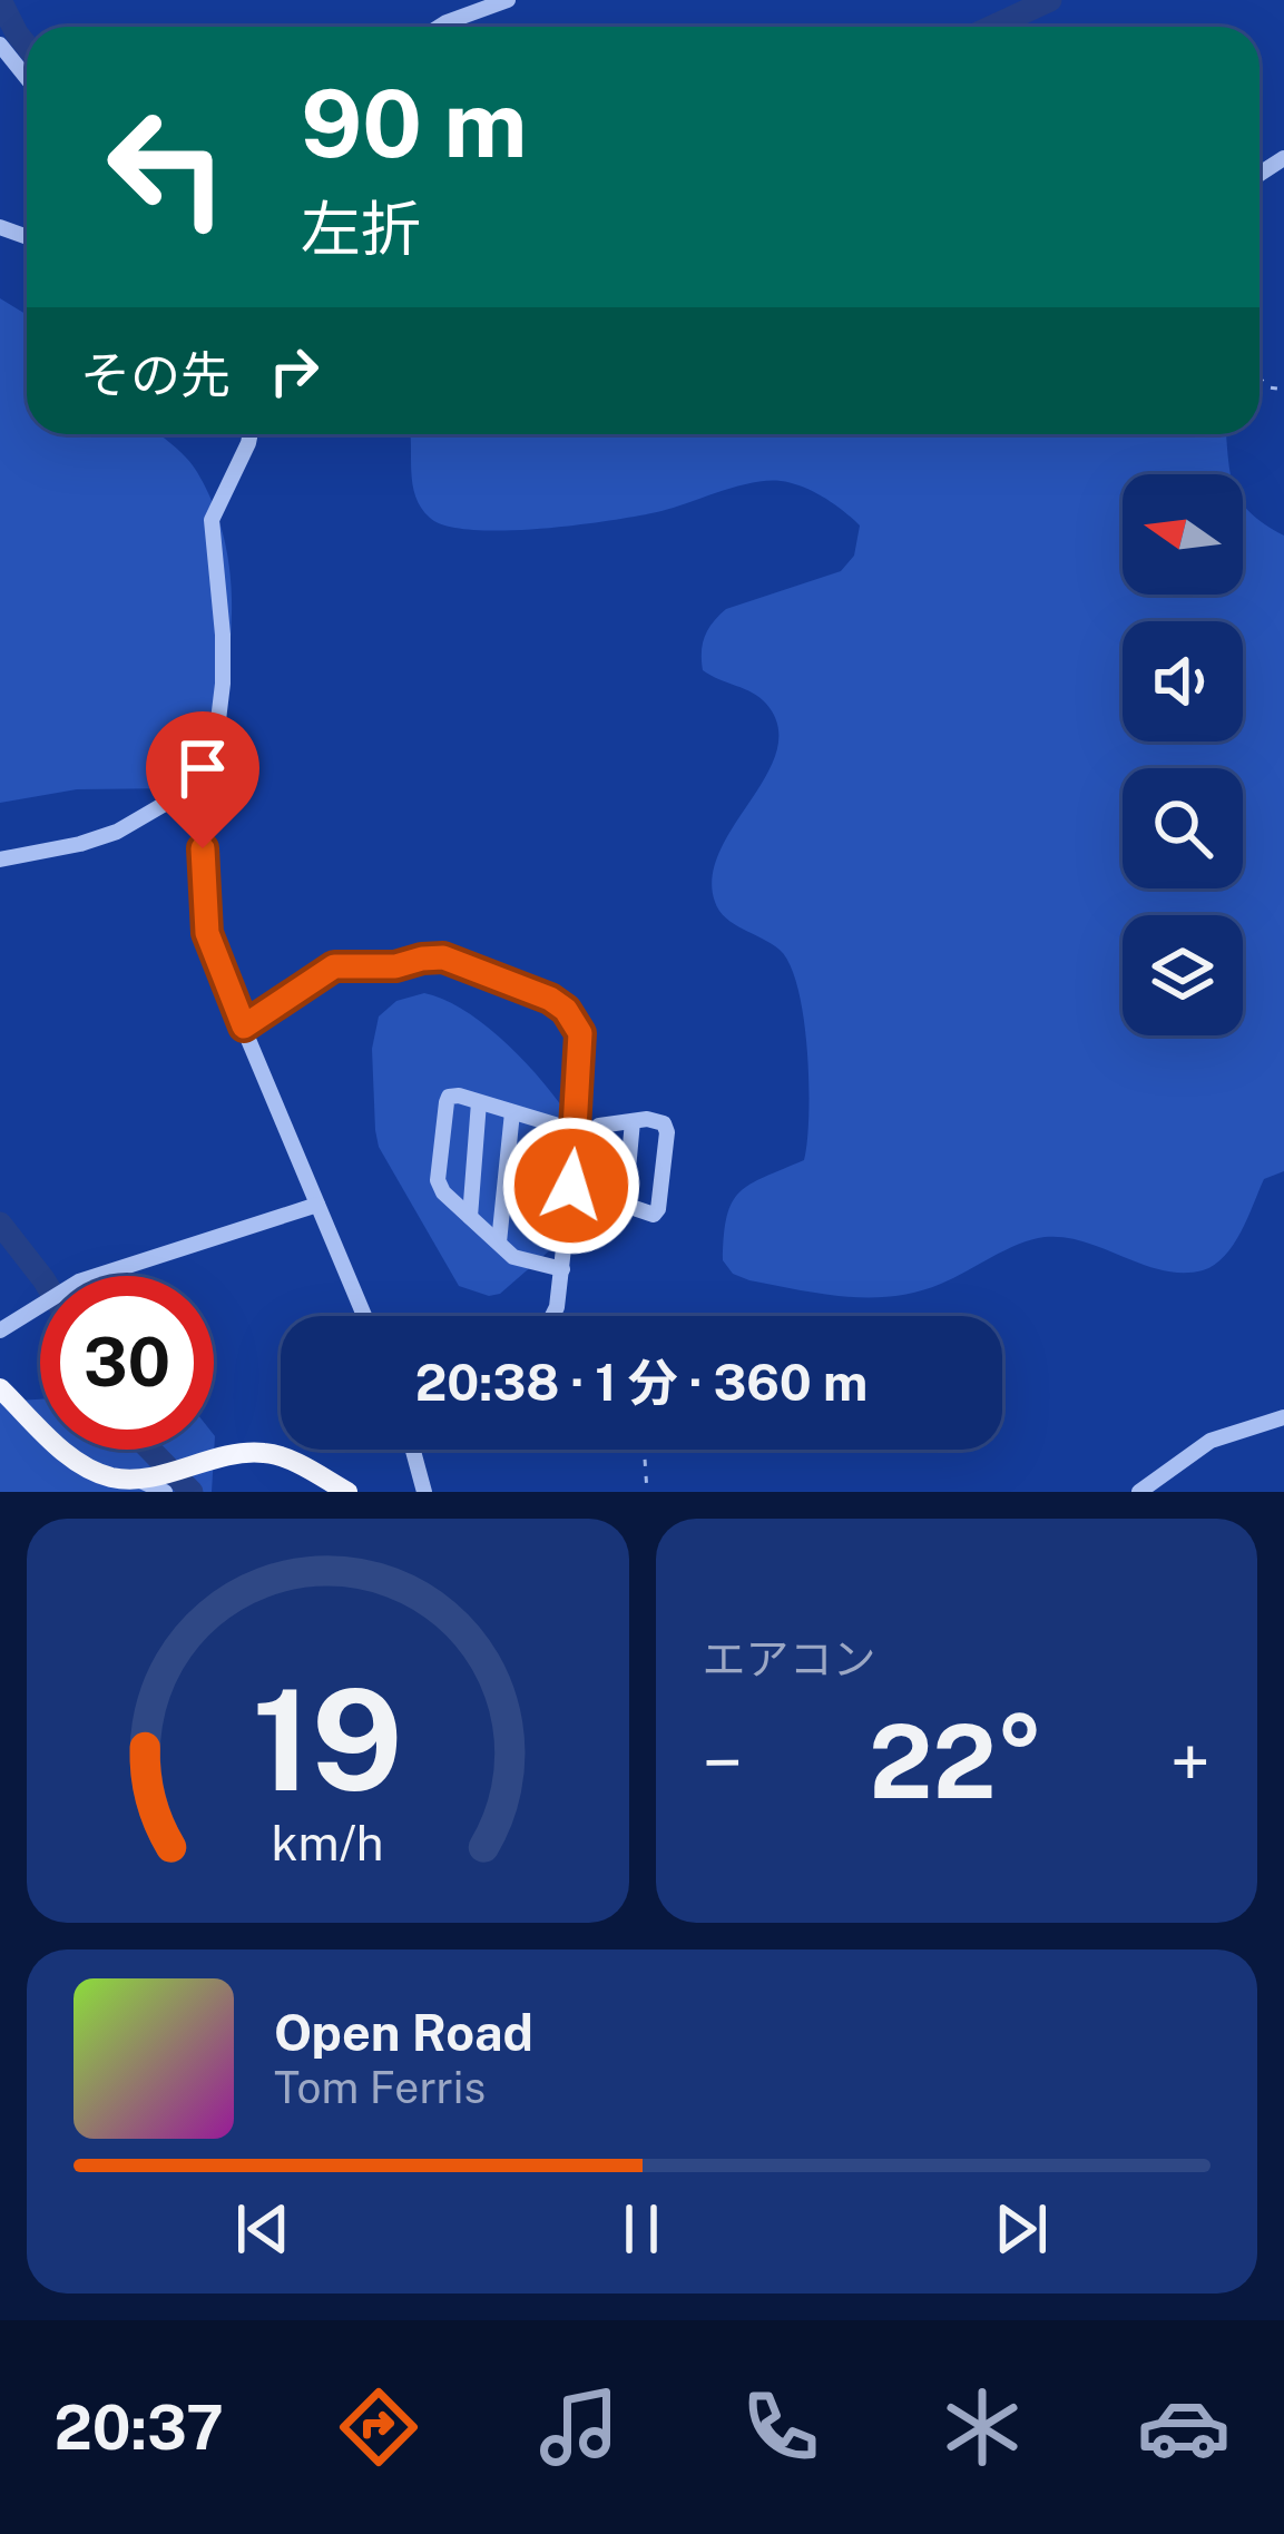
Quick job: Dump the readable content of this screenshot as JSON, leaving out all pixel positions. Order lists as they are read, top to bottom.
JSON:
{
  "north": "left",
  "page": {
    "turn": ["90 m", "左折"],
    "then": "その先",
    "limit": "30",
    "trip": "20:38 · 1 分 · 360 m",
    "tile": "エアコン",
    "heat": ["−", "22°", "+"],
    "song": ["Open Road", "Tom Ferris"],
    "tabs": "20:37",
    "gauge": ["19", "km/h"]
  }
}
